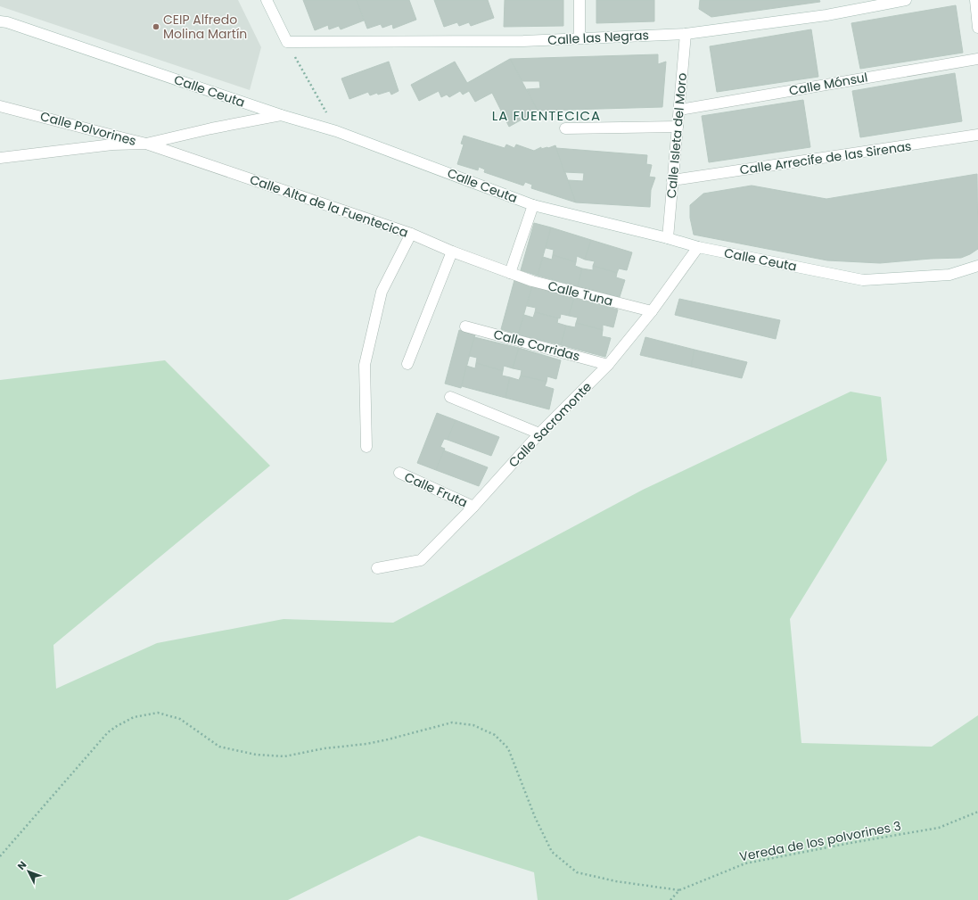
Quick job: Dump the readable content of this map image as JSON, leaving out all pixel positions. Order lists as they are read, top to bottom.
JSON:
{
  "streets": {
    "street": [
      "Calle las Negras",
      "Calle Mónsul",
      "Calle Ceuta",
      "Calle Polvorines",
      "Calle Isleta del Moro",
      "Calle Arrecife de las Sirenas",
      "Calle Alta de la Fuentecica",
      "Calle Tuna",
      "Calle Corridas",
      "Calle Sacromonte",
      "Calle Fruta"
    ],
    "path": ["Vereda de los polvorines 3"]
  },
  "crossings": [
    ["Calle las Negras", "Calle Isleta del Moro"],
    ["Calle Mónsul", "Calle Isleta del Moro"],
    ["Calle Ceuta", "Calle Polvorines"],
    ["Calle Ceuta", "Calle Isleta del Moro"],
    ["Calle Ceuta", "Calle Sacromonte"],
    ["Calle Polvorines", "Calle Alta de la Fuentecica"],
    ["Calle Isleta del Moro", "Calle Arrecife de las Sirenas"],
    ["Calle Alta de la Fuentecica", "Calle Tuna"],
    ["Calle Tuna", "Calle Sacromonte"],
    ["Calle Corridas", "Calle Sacromonte"],
    ["Calle Sacromonte", "Calle Fruta"]
  ],
  "districts": ["LA FUENTECICA"],
  "places": ["CEIP Alfredo Molina Martín"],
  "north": "top left"
}
